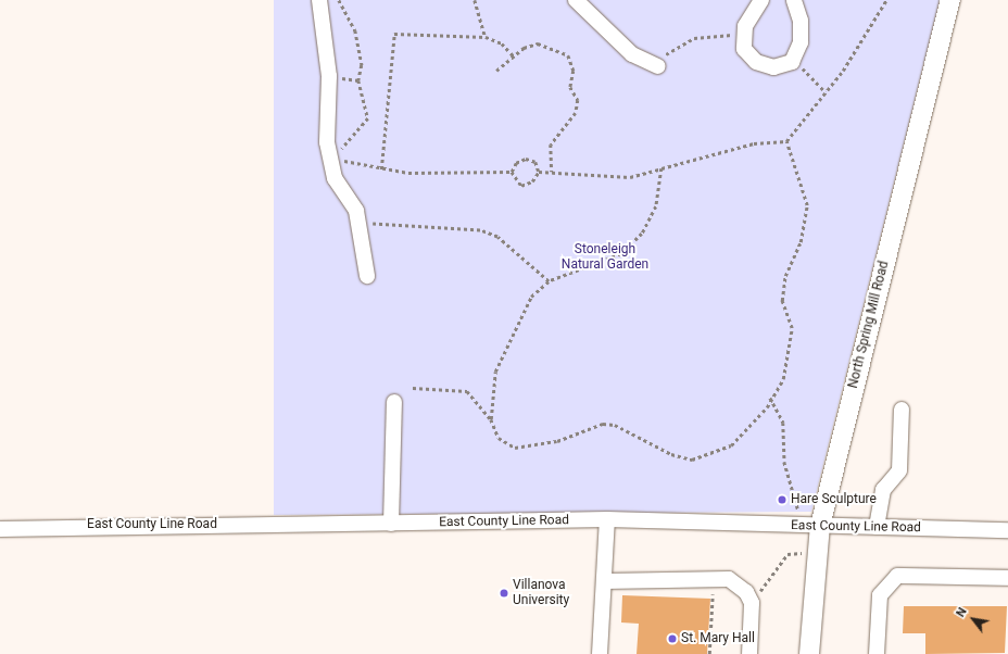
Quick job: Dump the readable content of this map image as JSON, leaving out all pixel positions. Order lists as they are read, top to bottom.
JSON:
{
  "streets": {
    "main road": ["North Spring Mill Road"],
    "street": ["East County Line Road"]
  },
  "crossings": [
    ["North Spring Mill Road", "East County Line Road"]
  ],
  "parks": ["Stoneleigh Natural Garden"],
  "places": ["Hare Sculpture", "Villanova University", "St. Mary Hall"],
  "north": "top left"
}
